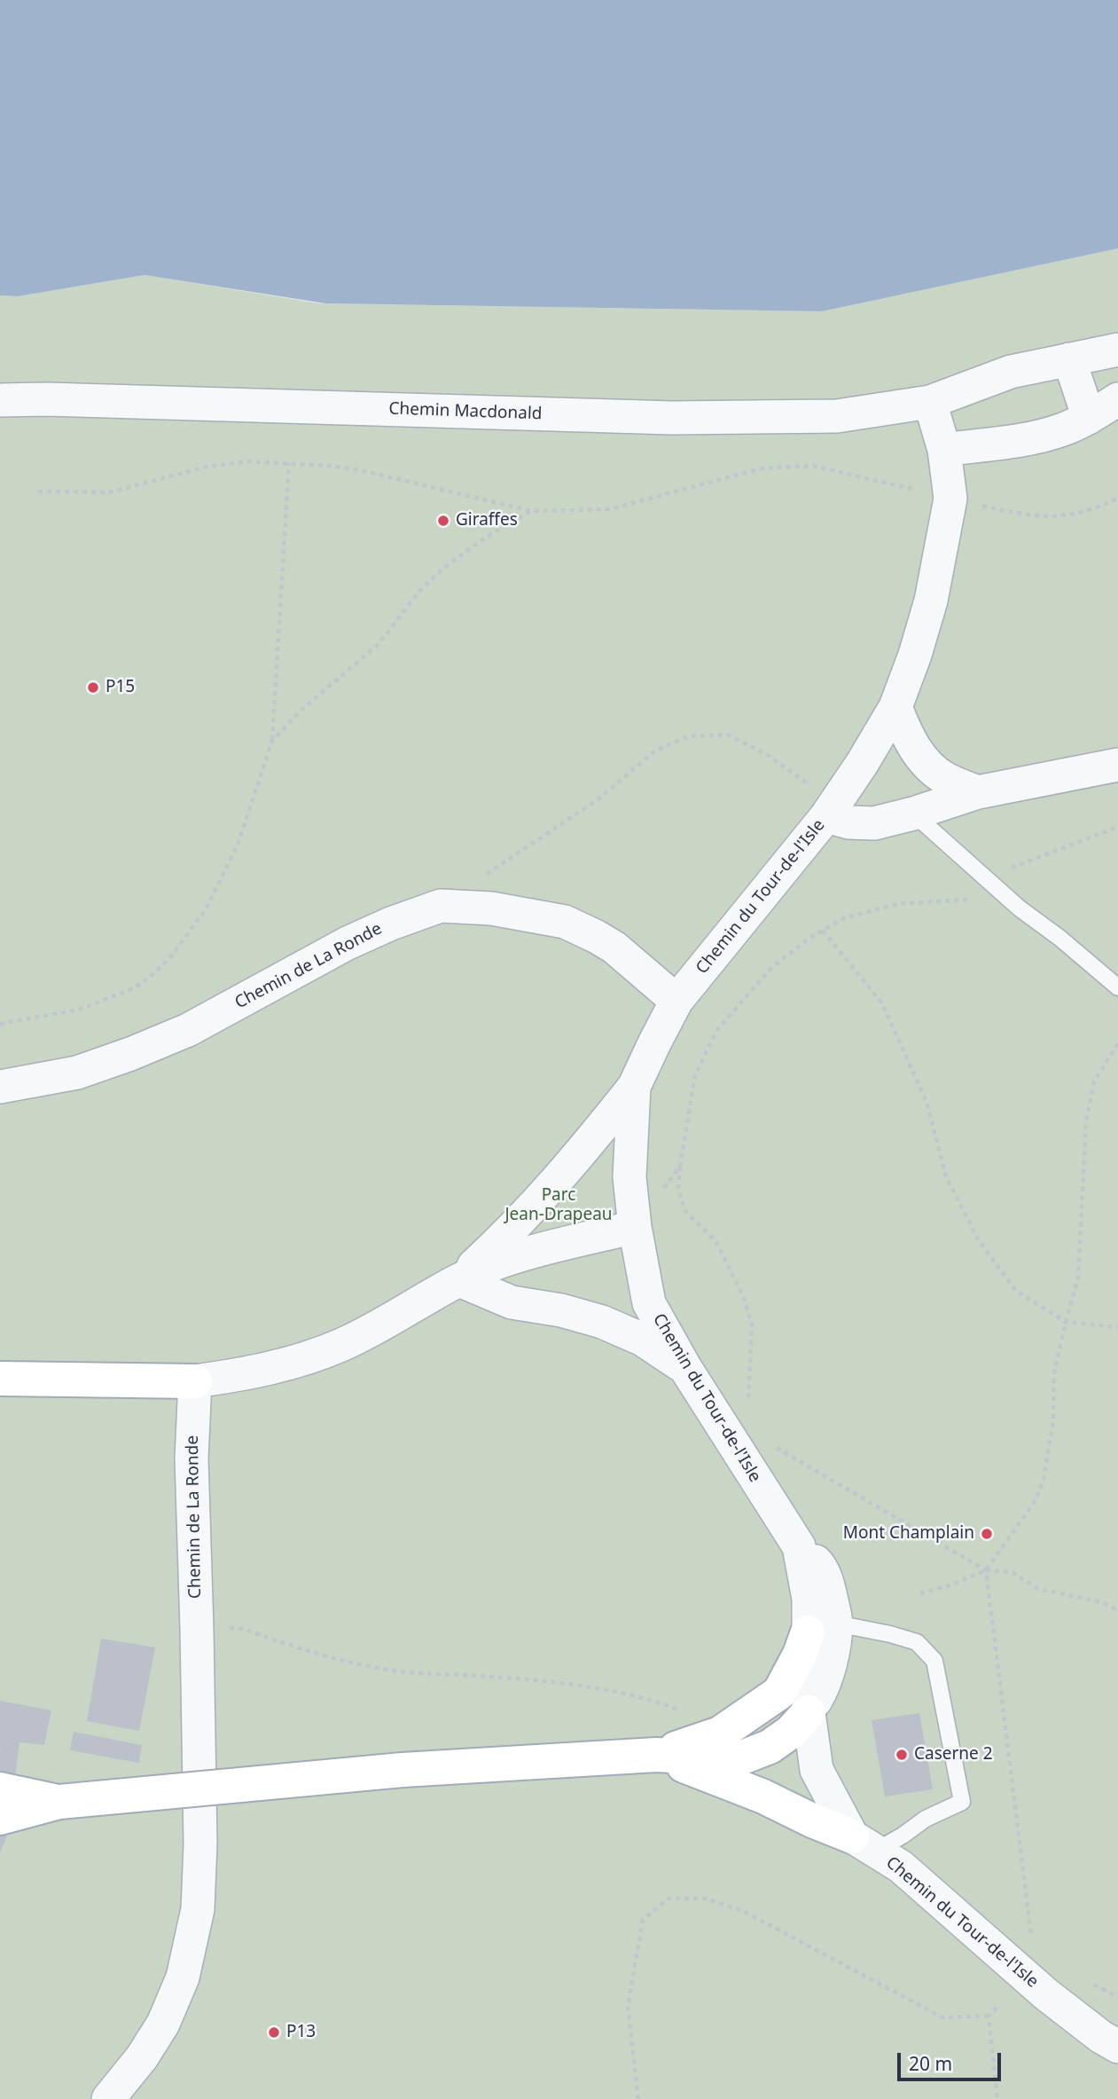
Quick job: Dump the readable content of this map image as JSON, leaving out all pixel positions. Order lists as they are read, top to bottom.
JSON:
{
  "streets": {
    "street": ["Chemin Macdonald", "Chemin du Tour-de-l'Isle", "Chemin de La Ronde"]
  },
  "crossings": [
    ["Chemin du Tour-de-l'Isle", "Chemin de La Ronde"]
  ],
  "parks": ["Parc Jean-Drapeau"],
  "places": [
    "Giraffes",
    "P15",
    "Mont Champlain",
    "Caserne 2",
    "P13"
  ],
  "scale_bar": "20 m"
}
